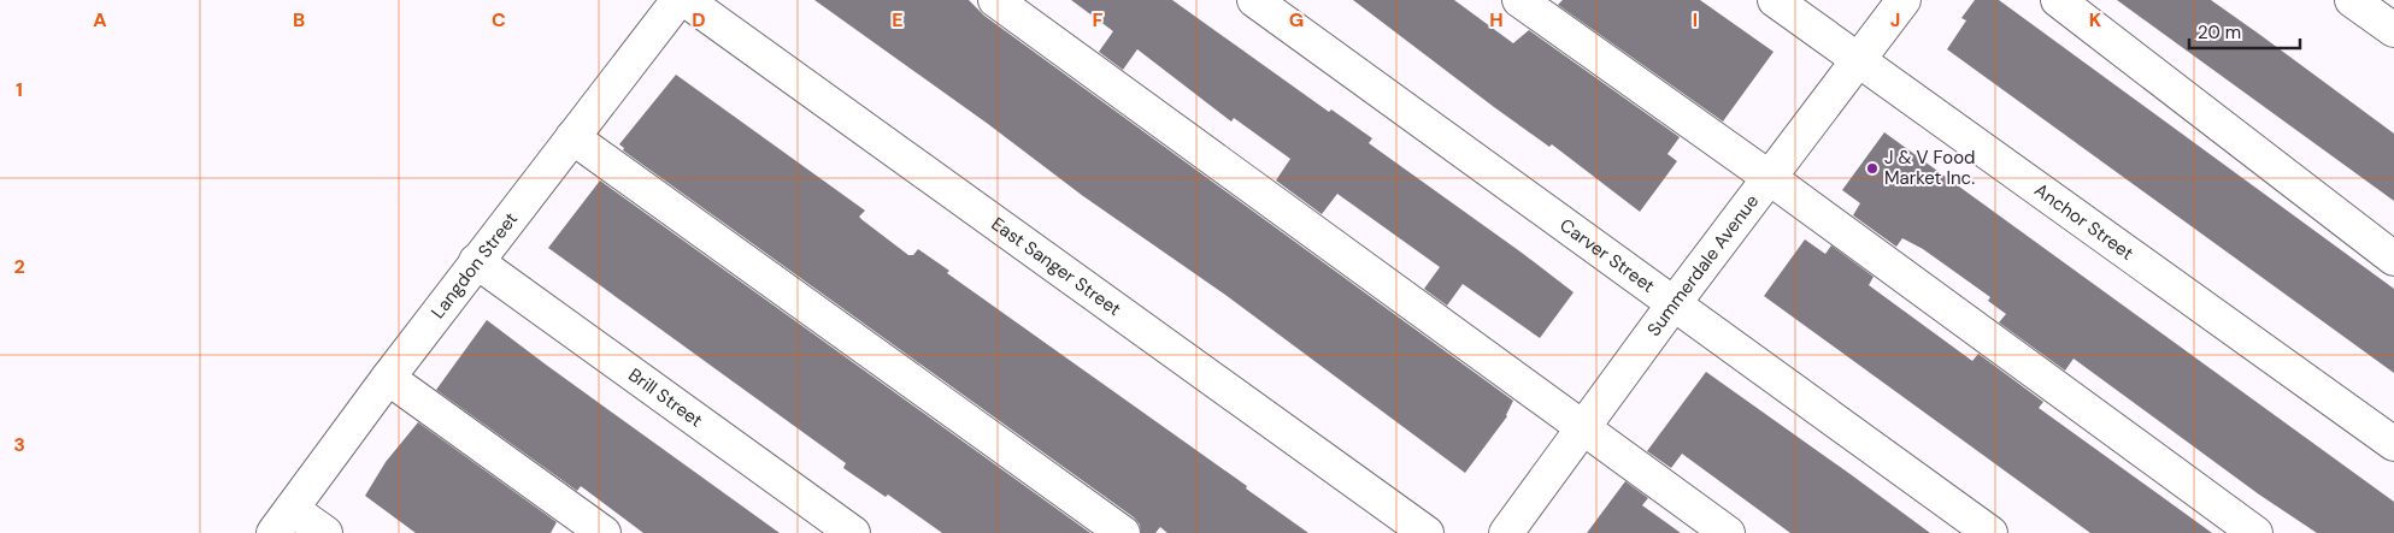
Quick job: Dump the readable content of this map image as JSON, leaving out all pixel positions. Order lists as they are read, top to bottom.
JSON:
{
  "streets": {
    "street": [
      "Anchor Street",
      "Carver Street",
      "Langdon Street",
      "East Sanger Street",
      "Summerdale Avenue",
      "Brill Street"
    ]
  },
  "crossings": [
    ["Anchor Street", "Summerdale Avenue"],
    ["Carver Street", "Summerdale Avenue"],
    ["Langdon Street", "Brill Street"]
  ],
  "places": ["J & V Food Market Inc."],
  "scale_bar": "20 m",
  "grid": {
    "columns": [
      "A",
      "B",
      "C",
      "D",
      "E",
      "F",
      "G",
      "H",
      "I",
      "J",
      "K"
    ],
    "rows": ["1", "2", "3"]
  }
}
